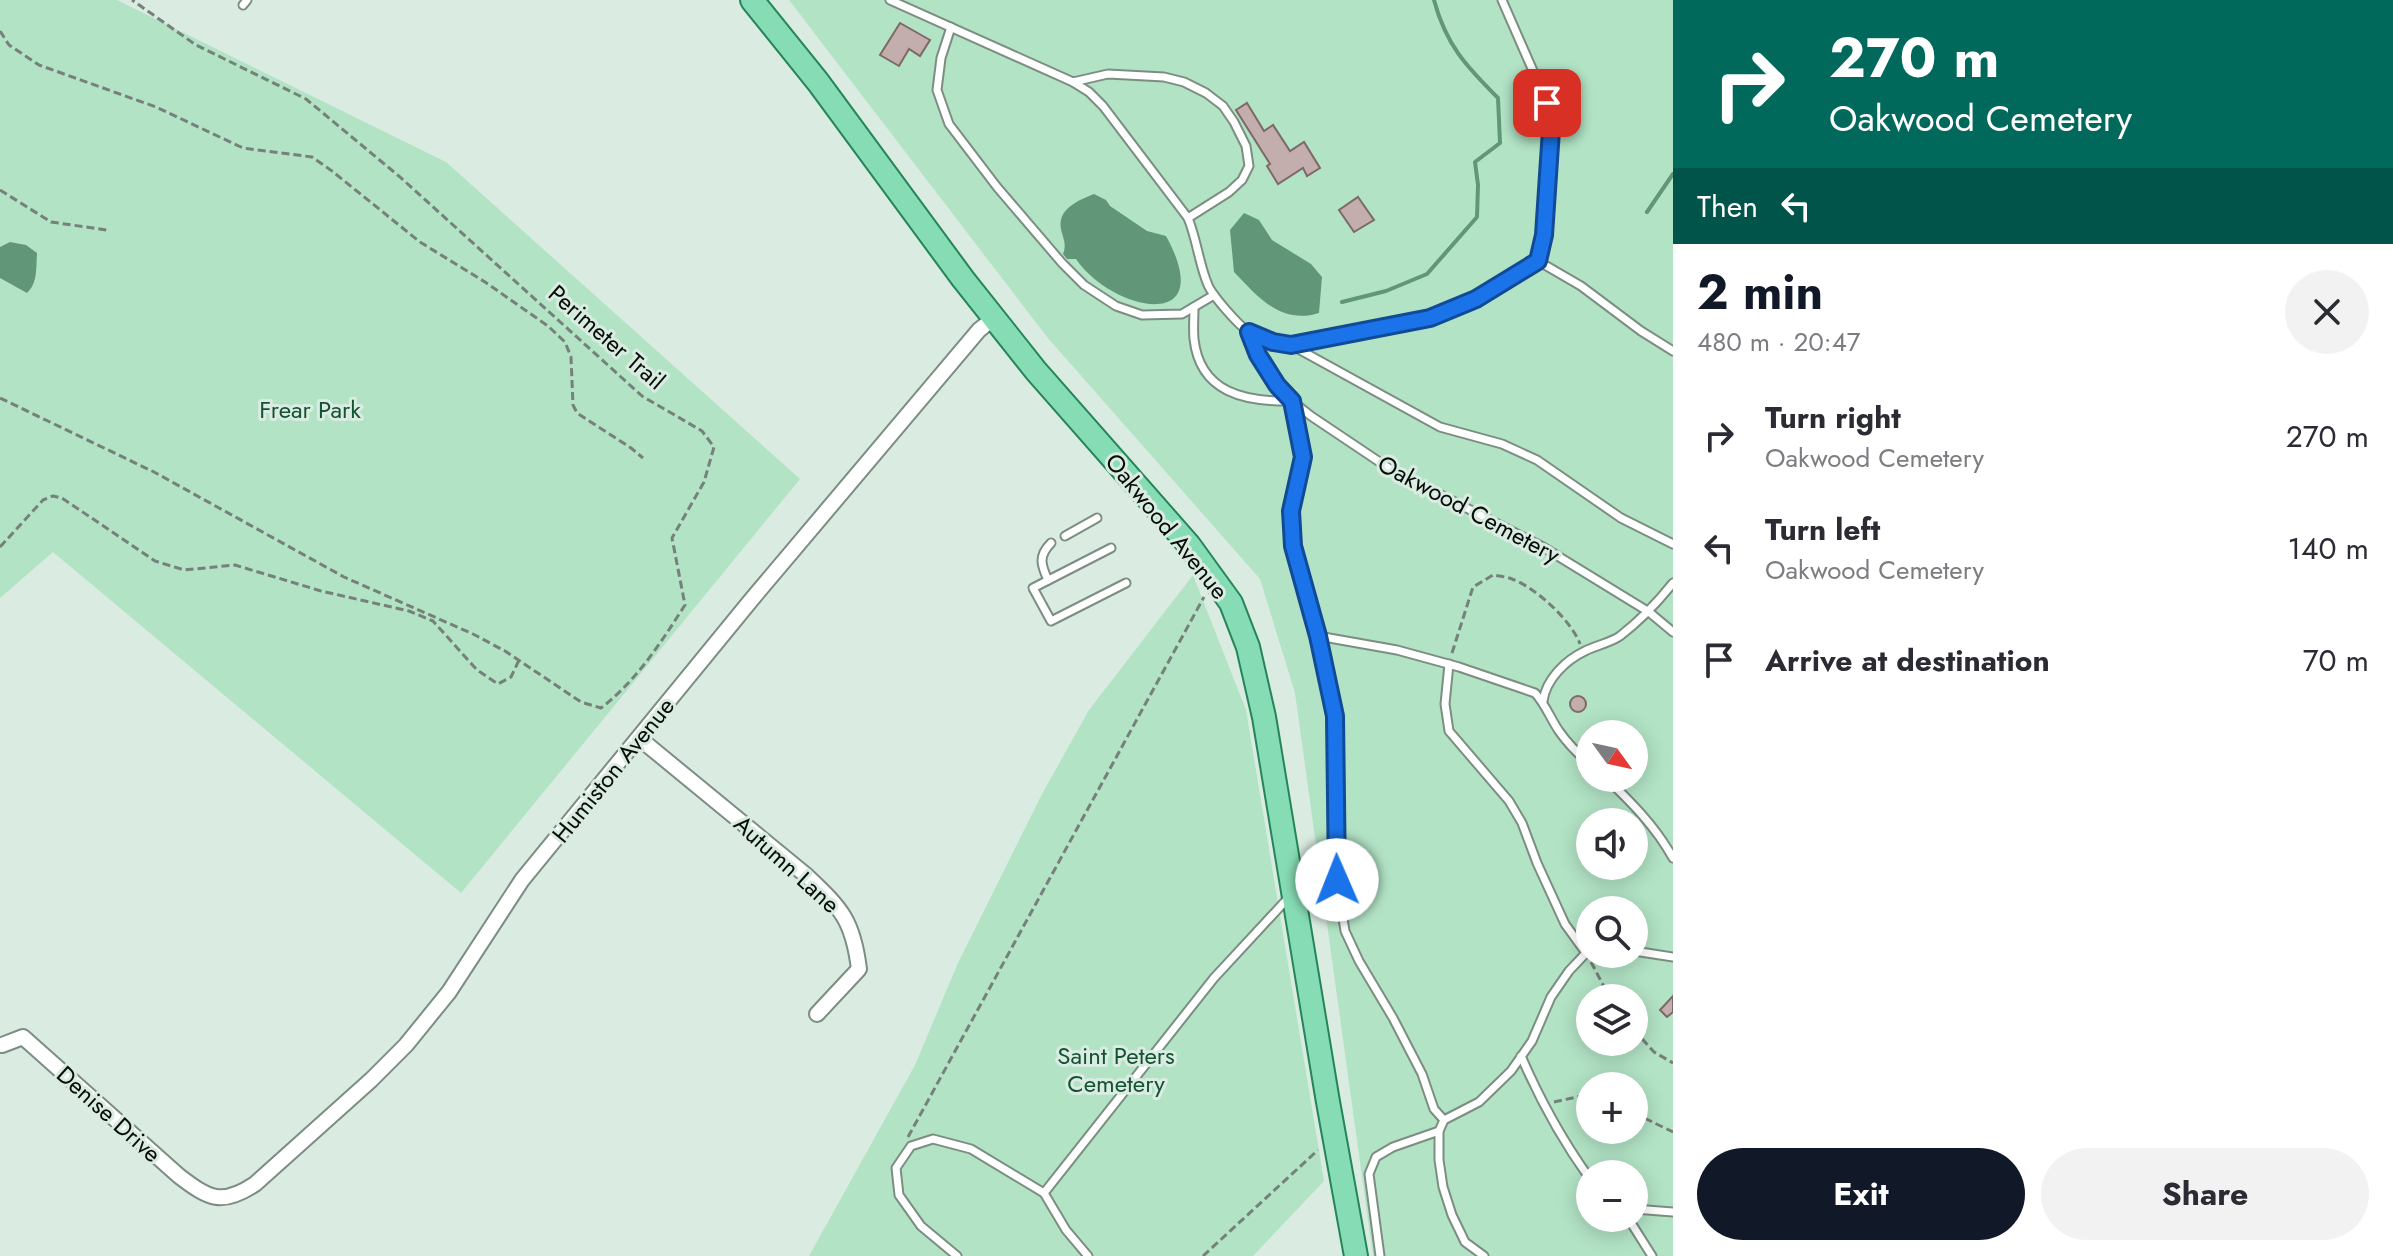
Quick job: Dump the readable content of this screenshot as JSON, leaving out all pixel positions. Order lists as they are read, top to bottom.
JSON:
{
  "streets": {
    "main road": ["Oakwood Avenue"],
    "street": ["Humiston Avenue", "Autumn Lane", "Denise Drive"],
    "lane": ["Oakwood Cemetery"],
    "path": ["Perimeter Trail"]
  },
  "crossings": [
    ["Oakwood Avenue", "Humiston Avenue"],
    ["Humiston Avenue", "Autumn Lane"],
    ["Humiston Avenue", "Denise Drive"]
  ],
  "parks": ["Frear Park", "Saint Peters Cemetery"],
  "north": "bottom right",
  "page": {
    "turn": ["270 m", "Oakwood Cemetery"],
    "then": "Then",
    "heading": ["2 min", "480 m · 20:47"],
    "list": [
      {
        "name": "Turn right",
        "note": "Oakwood Cemetery",
        "value": "270 m"
      },
      {
        "name": "Turn left",
        "note": "Oakwood Cemetery",
        "value": "140 m"
      },
      {
        "name": "Arrive at destination",
        "value": "70 m"
      }
    ],
    "map_buttons": ["+", "−"],
    "buttons": ["Exit", "Share"]
  }
}
